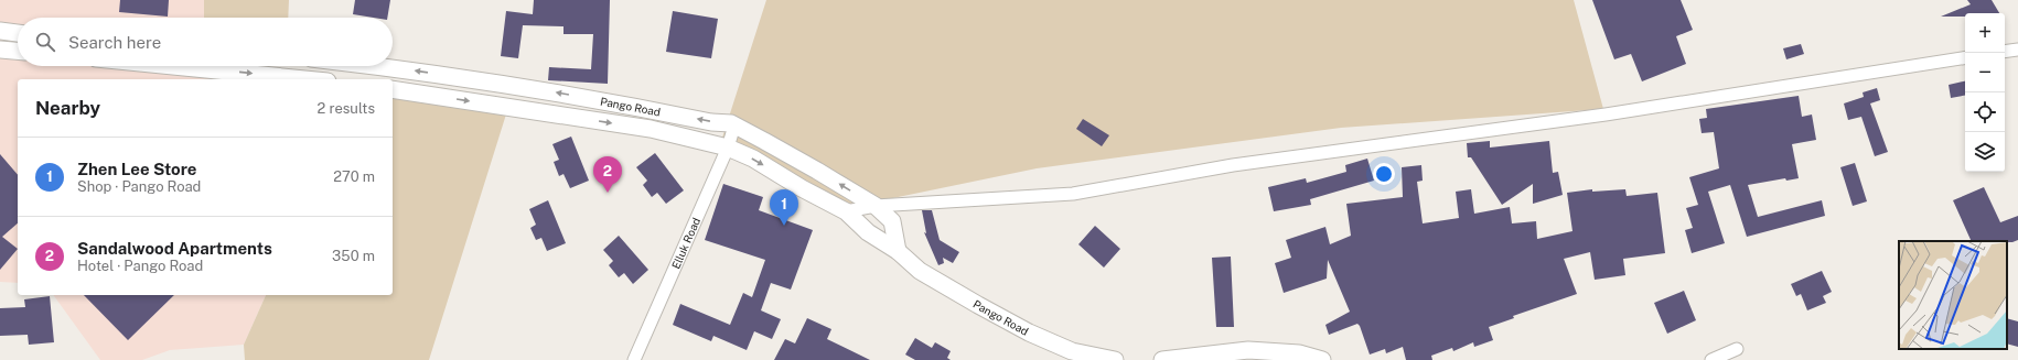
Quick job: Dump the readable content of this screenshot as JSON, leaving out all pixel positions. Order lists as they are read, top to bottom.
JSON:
{
  "streets": {
    "street": ["Pango Road", "Elluk Road"]
  },
  "crossings": [
    ["Pango Road", "Elluk Road"]
  ],
  "page": {
    "map_buttons": ["+", "−"],
    "search": "Search here",
    "heading": ["Nearby", "2 results"],
    "list": [
      {
        "mark": "1",
        "name": "Zhen Lee Store",
        "note": "Shop · Pango Road",
        "value": "270 m"
      },
      {
        "mark": "2",
        "name": "Sandalwood Apartments",
        "note": "Hotel · Pango Road",
        "value": "350 m"
      }
    ],
    "pins": ["2", "1"]
  }
}
